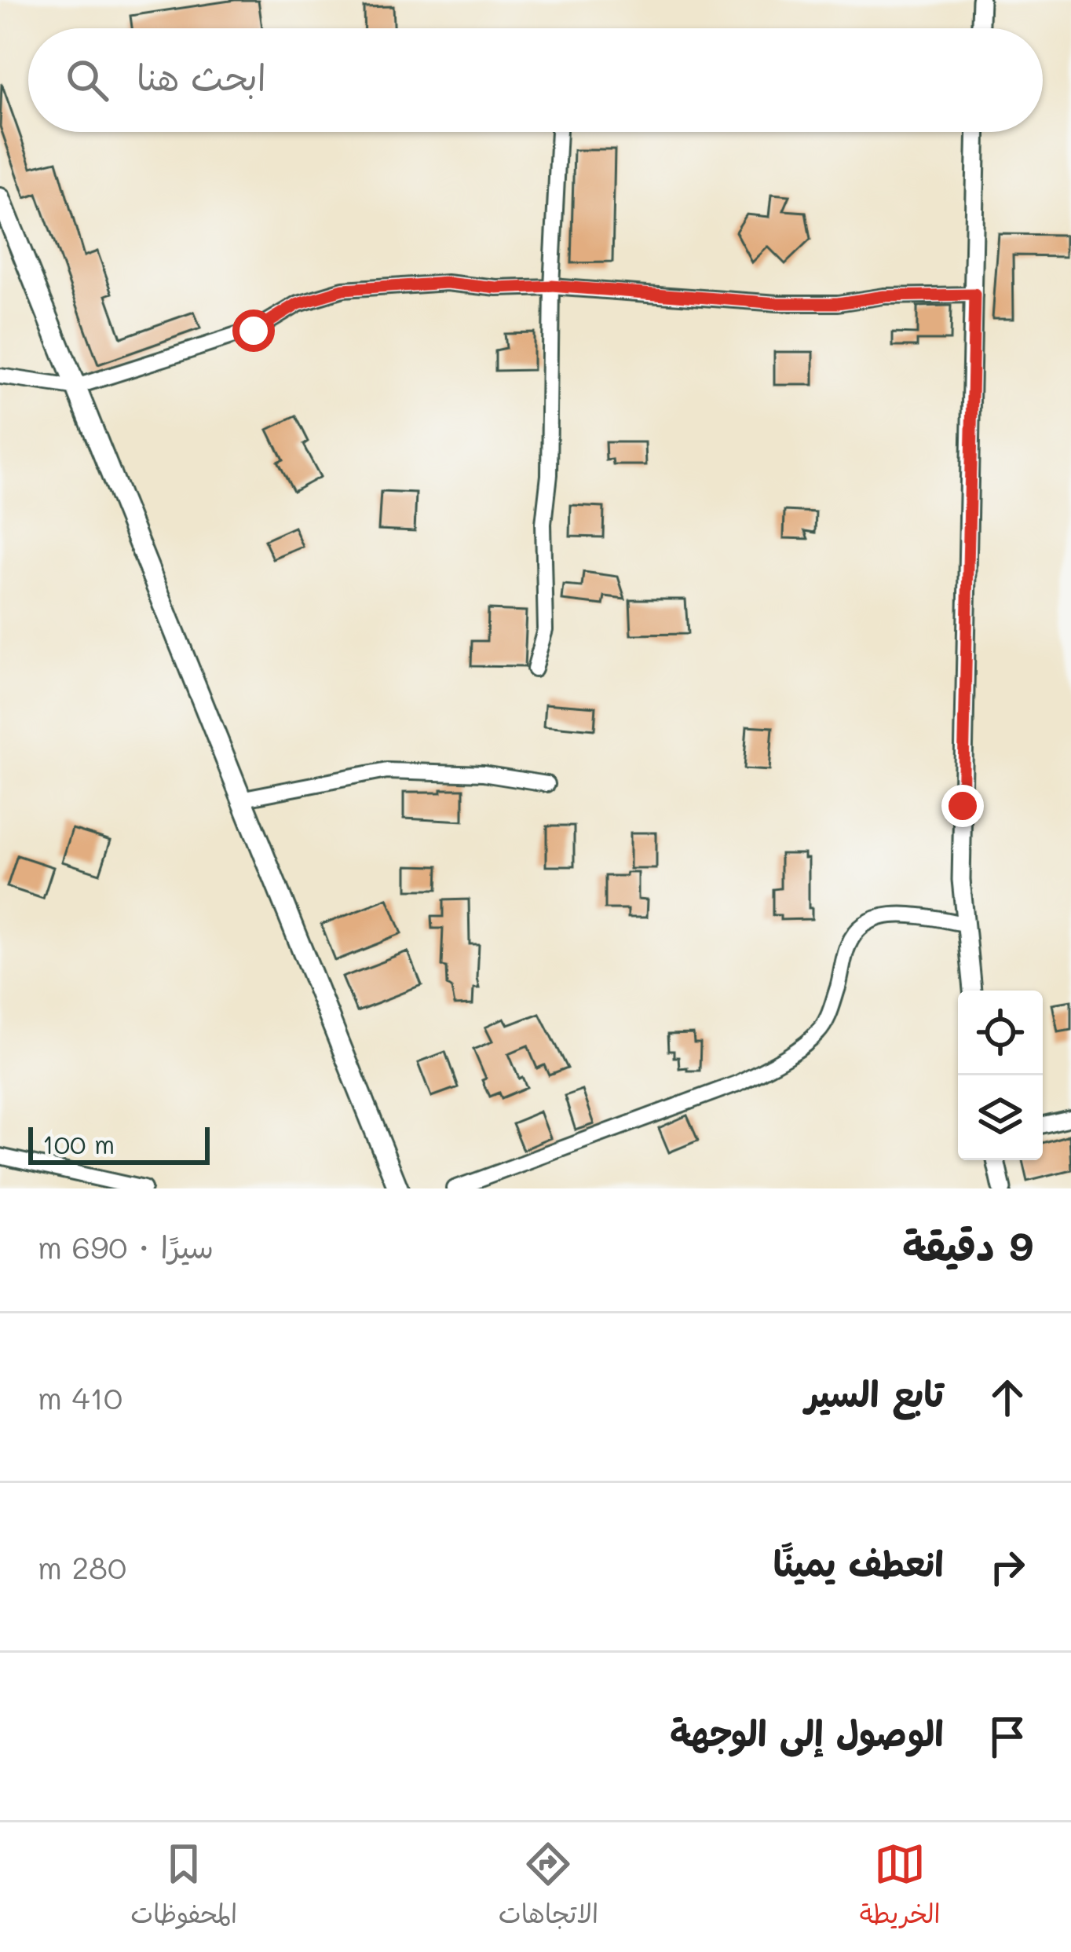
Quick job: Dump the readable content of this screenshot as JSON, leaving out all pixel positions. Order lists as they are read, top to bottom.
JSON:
{
  "scale_bar": "100 m",
  "page": {
    "search": "ابحث هنا",
    "scale": "100 m",
    "heading": ["9 دقيقة", "سيرًا · 690 m"],
    "list": [
      ["تابع السير", "410 m"],
      ["انعطف يمينًا", "280 m"],
      "الوصول إلى الوجهة"
    ],
    "nav": ["الخريطة", "الاتجاهات", "المحفوظات"]
  }
}
